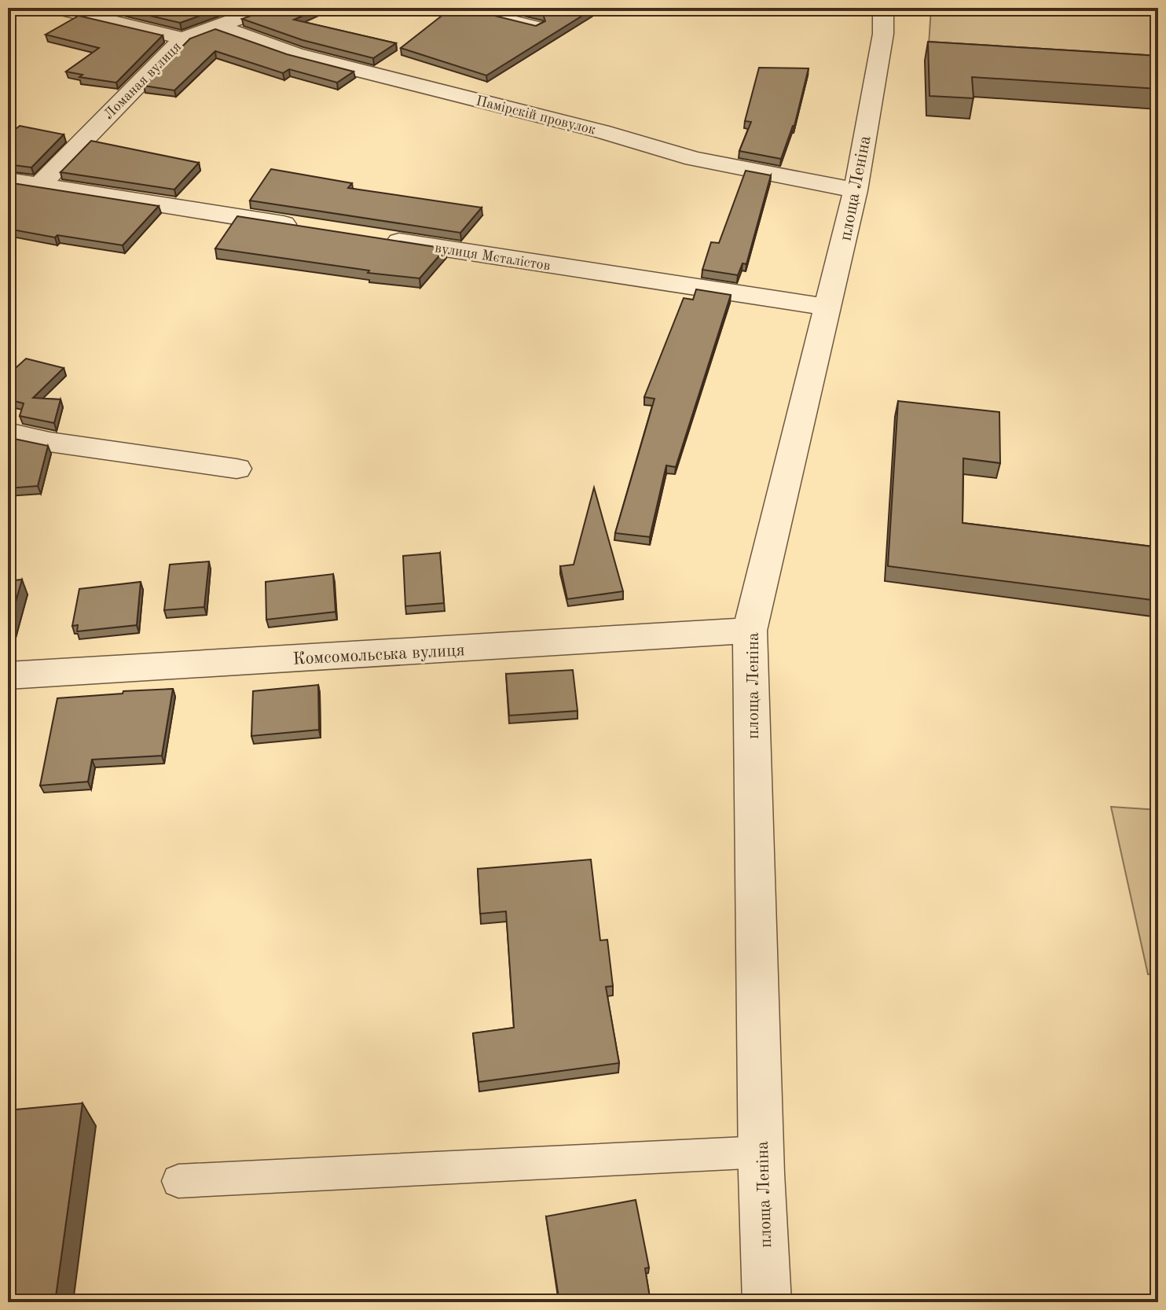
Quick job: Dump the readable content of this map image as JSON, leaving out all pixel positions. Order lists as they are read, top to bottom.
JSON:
{
  "streets": {
    "street": [
      "Ломаная вулиця",
      "Памірскій провулок",
      "площа Леніна",
      "вулиця Мєталістов",
      "Комсомольська вулиця"
    ]
  },
  "crossings": [
    ["Ломаная вулиця", "Памірскій провулок"],
    ["Памірскій провулок", "площа Леніна"],
    ["площа Леніна", "вулиця Мєталістов"],
    ["площа Леніна", "Комсомольська вулиця"]
  ]
}
